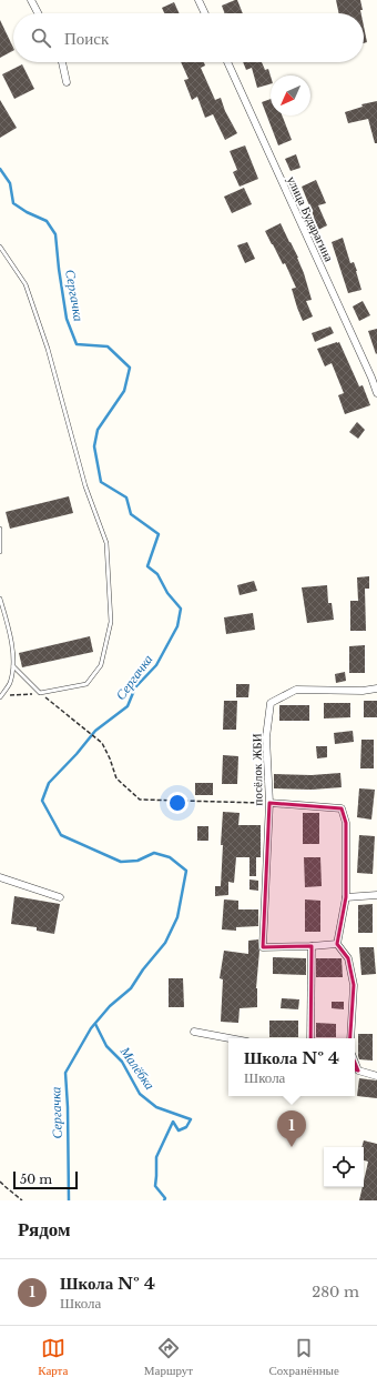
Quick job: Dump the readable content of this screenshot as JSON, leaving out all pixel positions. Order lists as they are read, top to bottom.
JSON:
{
  "streets": {
    "street": ["улица Бударагина", "посёлок ЖБИ"]
  },
  "water": ["Сергачка", "Малёбка"],
  "scale_bar": "50 m",
  "north": "bottom left",
  "page": {
    "search": "Поиск",
    "popup": ["Школа № 4", "Школа"],
    "pins": "1",
    "scale": "50 m",
    "heading": "Рядом",
    "list": [
      {
        "mark": "1",
        "name": "Школа № 4",
        "note": "Школа",
        "value": "280 m"
      }
    ],
    "nav": ["Карта", "Маршрут", "Сохранённые"]
  }
}
